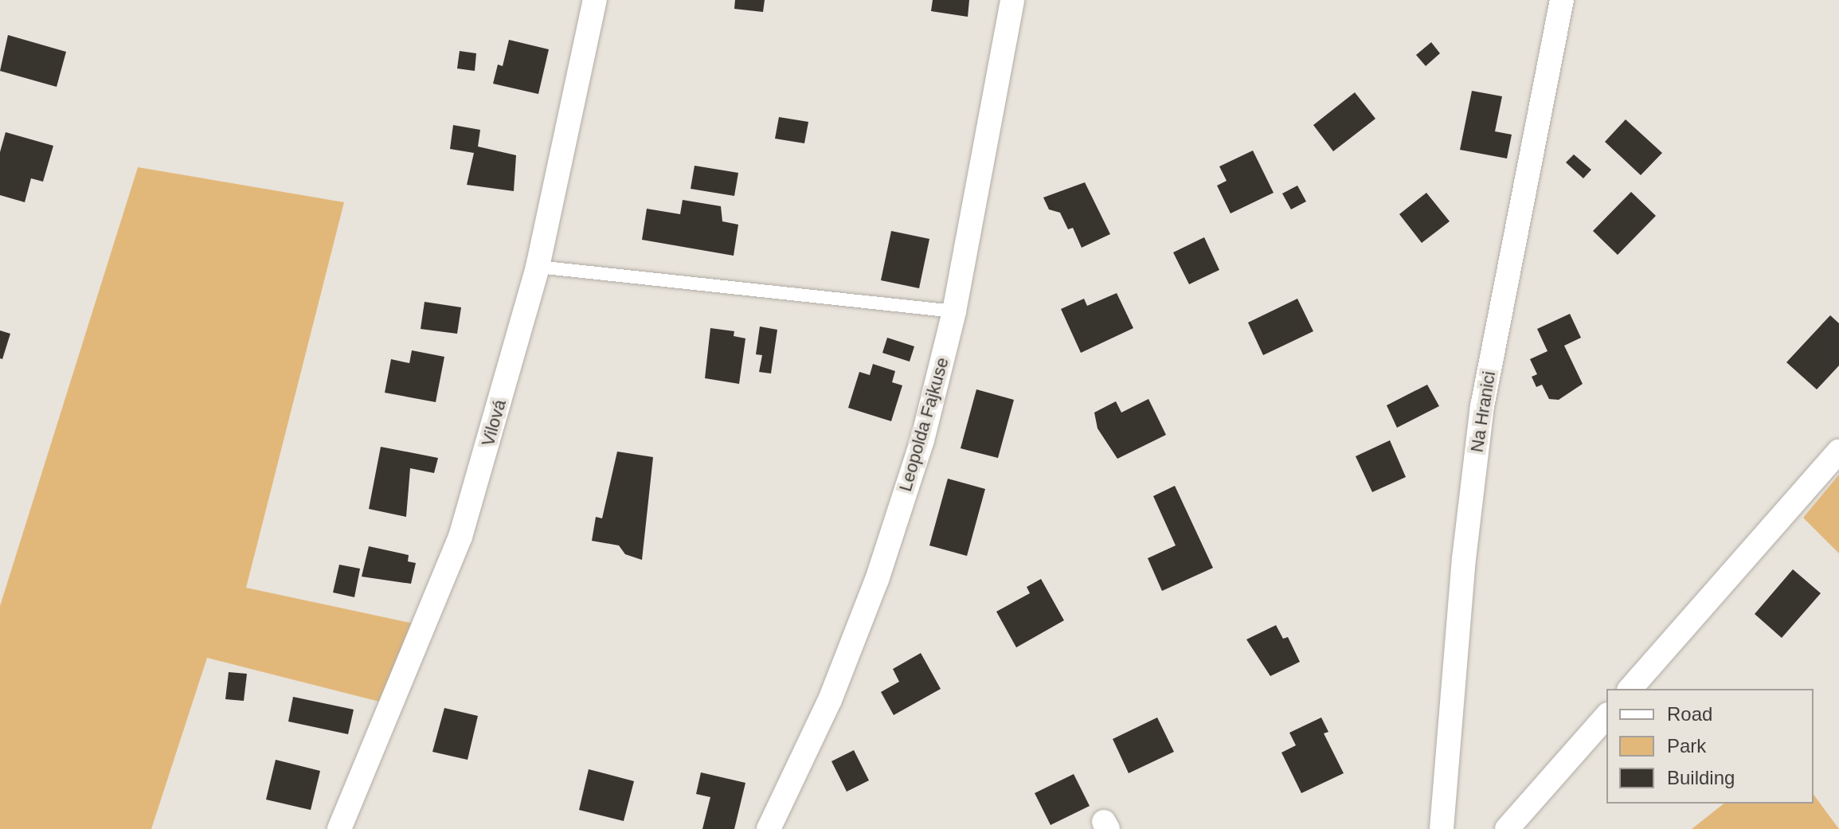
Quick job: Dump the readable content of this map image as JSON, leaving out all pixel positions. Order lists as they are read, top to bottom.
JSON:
{
  "streets": {
    "street": ["Na Hranici", "Vilová", "Leopolda Fajkuse"]
  },
  "legend": ["Road", "Park", "Building"]
}
